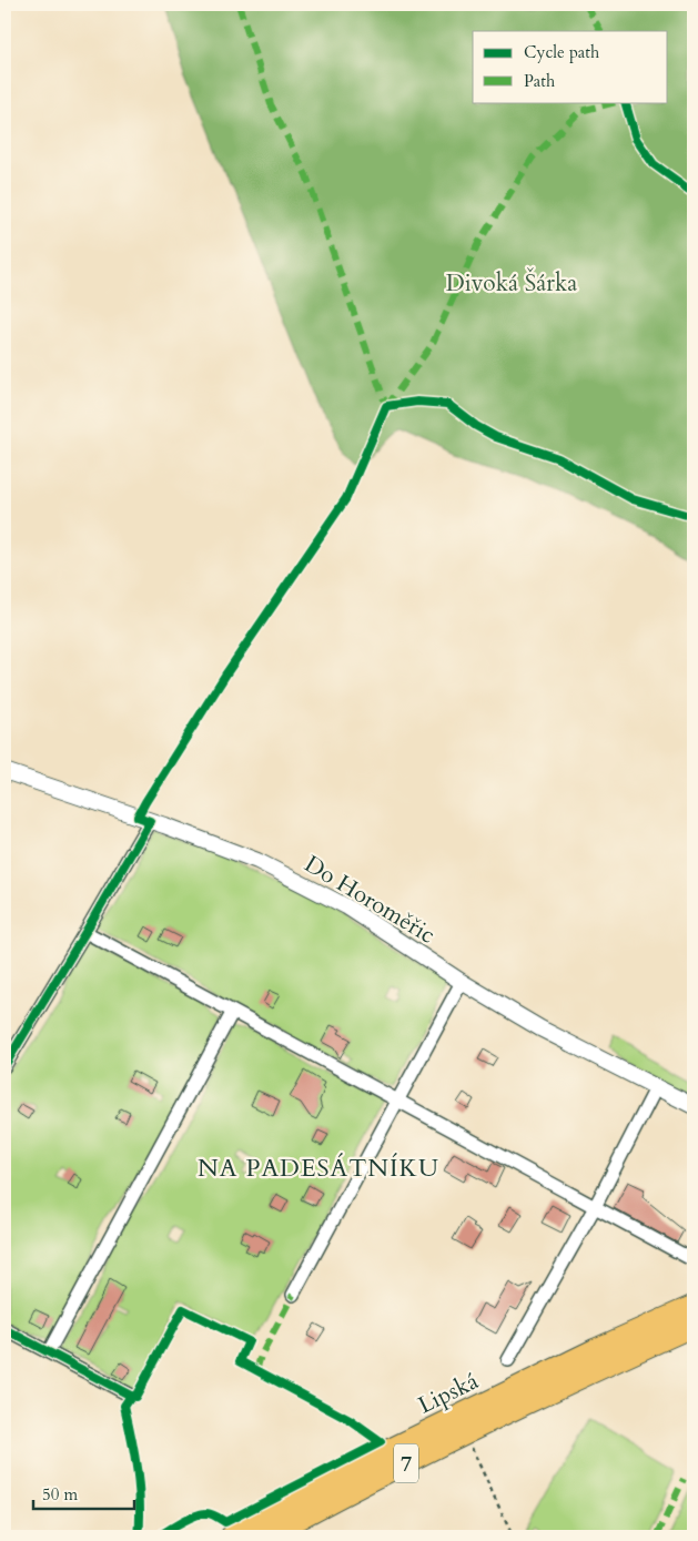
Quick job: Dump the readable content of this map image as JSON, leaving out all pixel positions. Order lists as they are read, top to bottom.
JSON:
{
  "streets": {
    "highway": ["Lipská", "7"],
    "street": ["Do Horoměřic"]
  },
  "districts": ["NA PADESÁTNÍKU"],
  "parks": ["Divoká Šárka"],
  "legend": ["Cycle path", "Path"],
  "scale_bar": "50 m"
}
